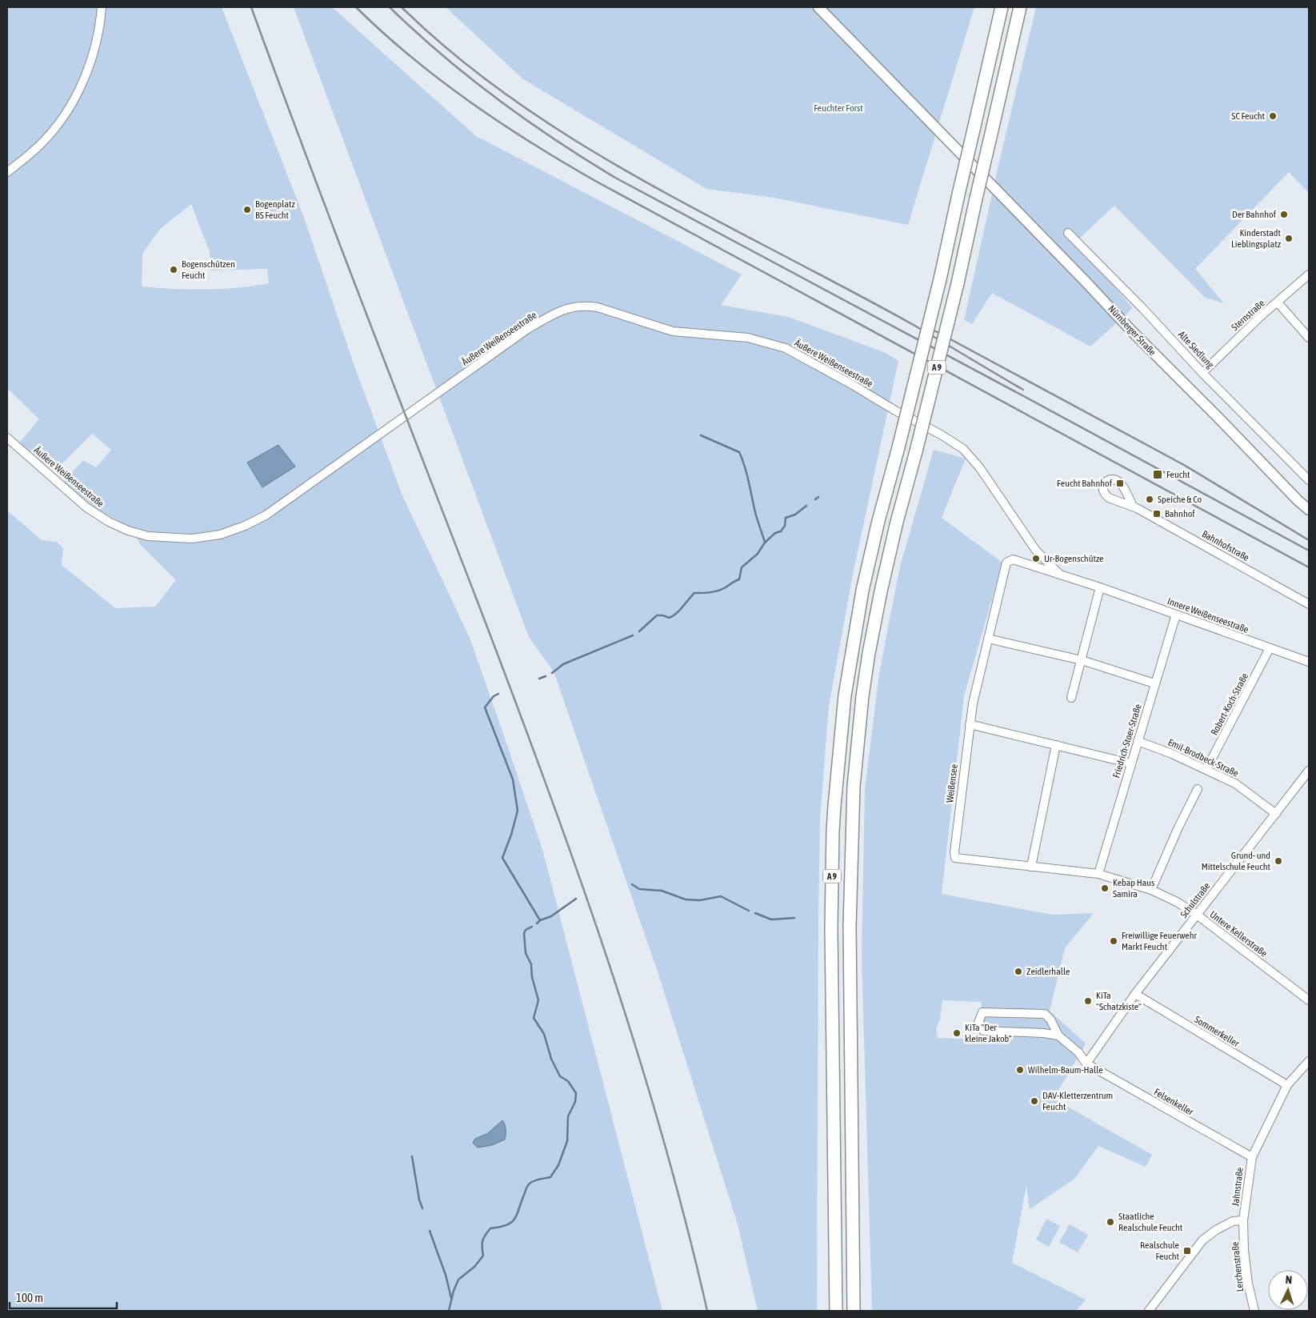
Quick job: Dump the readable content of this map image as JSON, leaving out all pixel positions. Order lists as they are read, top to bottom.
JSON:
{
  "streets": {
    "highway": ["A 9"],
    "main road": ["Nürnberger Straße"],
    "street": [
      "Sternstraße",
      "Äußere Weißenseestraße",
      "Alte Siedlung",
      "Bahnhofstraße",
      "Innere Weißenseestraße",
      "Robert-Koch-Straße",
      "Friedrich-Stoer-Straße",
      "Emil-Brodbeck-Straße",
      "Weißensee",
      "Schulstraße",
      "Untere Kellerstraße",
      "Sommerkeller",
      "Felsenkeller",
      "Jahnstraße",
      "Lerchenstraße"
    ]
  },
  "crossings": [
    ["Sternstraße", "Alte Siedlung"],
    ["Äußere Weißenseestraße", "Innere Weißenseestraße"],
    ["Innere Weißenseestraße", "Robert-Koch-Straße"],
    ["Innere Weißenseestraße", "Friedrich-Stoer-Straße"],
    ["Innere Weißenseestraße", "Weißensee"],
    ["Robert-Koch-Straße", "Emil-Brodbeck-Straße"],
    ["Friedrich-Stoer-Straße", "Emil-Brodbeck-Straße"],
    ["Friedrich-Stoer-Straße", "Weißensee"],
    ["Friedrich-Stoer-Straße", "Untere Kellerstraße"],
    ["Emil-Brodbeck-Straße", "Schulstraße"],
    ["Weißensee", "Untere Kellerstraße"],
    ["Schulstraße", "Untere Kellerstraße"],
    ["Schulstraße", "Sommerkeller"],
    ["Schulstraße", "Felsenkeller"],
    ["Sommerkeller", "Jahnstraße"],
    ["Felsenkeller", "Jahnstraße"],
    ["Jahnstraße", "Lerchenstraße"]
  ],
  "parks": ["Feuchter Forst"],
  "places": {
    "other": [
      "SC Feucht",
      "Bogenplatz BS Feucht",
      "Der Bahnhof",
      "Kinderstadt Lieblingsplatz",
      "Bogenschützen Feucht",
      "Speiche & Co",
      "Ur-Bogenschütze",
      "Grund- und Mittelschule Feucht",
      "Kebap Haus Samira",
      "Freiwillige Feuerwehr Markt Feucht",
      "Zeidlerhalle",
      "KiTa \"Schatzkiste\"",
      "KiTa \"Der kleine Jakob\"",
      "Wilhelm-Baum-Halle",
      "DAV-Kletterzentrum Feucht",
      "Staatliche Realschule Feucht"
    ],
    "transit": [
      "Feucht",
      "Feucht Bahnhof",
      "Bahnhof",
      "Realschule Feucht"
    ]
  },
  "scale_bar": "100 m",
  "north": "top"
}
